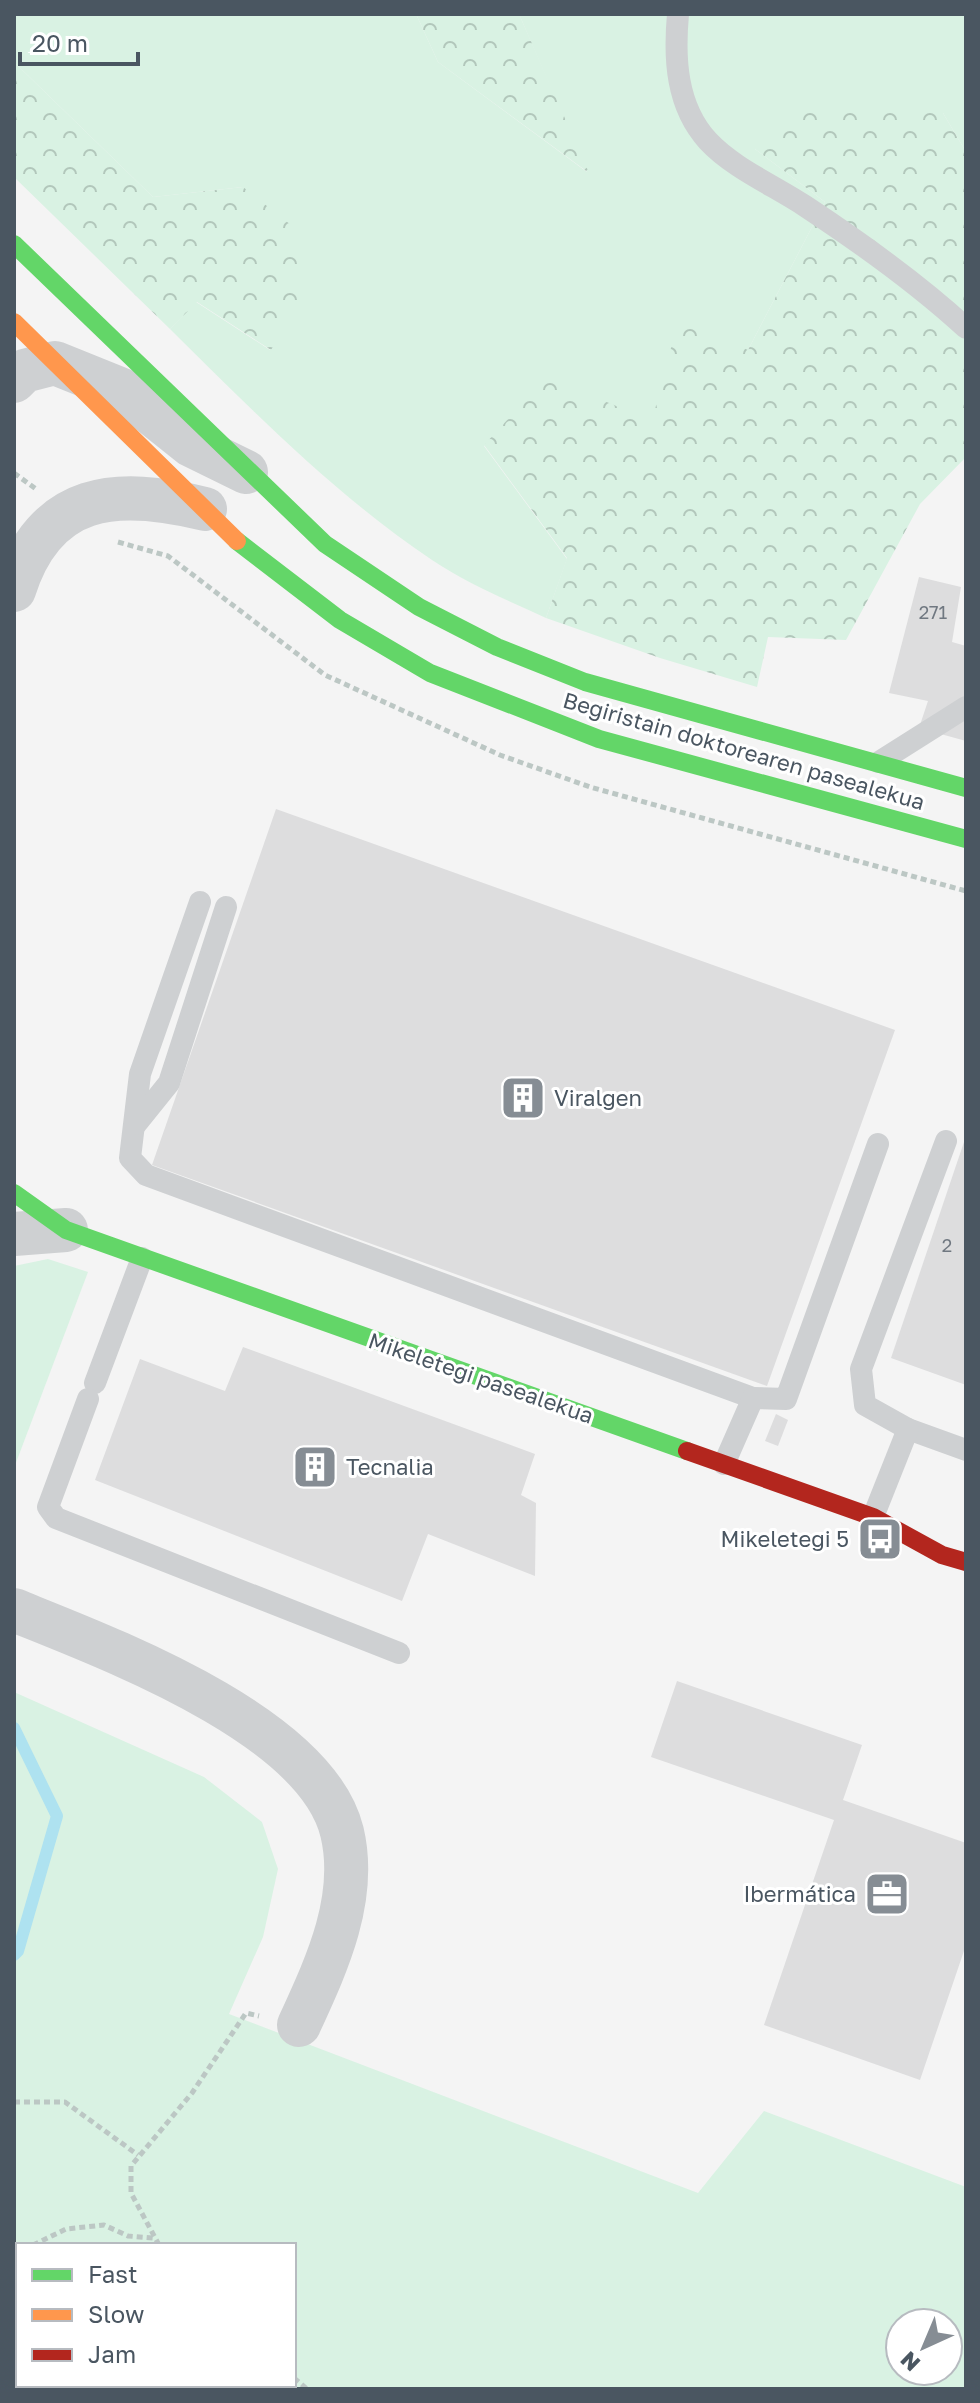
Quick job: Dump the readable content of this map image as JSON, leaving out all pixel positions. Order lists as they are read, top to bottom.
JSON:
{
  "streets": {
    "main road": ["Begiristain doktorearen pasealekua", "Mikeletegi pasealekua"]
  },
  "places": {
    "building": ["Viralgen", "Tecnalia"],
    "bus stop": ["Mikeletegi 5"],
    "office": ["Ibermática"]
  },
  "house_numbers": ["271", "2"],
  "legend": ["Fast", "Slow", "Jam"],
  "scale_bar": "20 m",
  "north": "bottom left"
}
